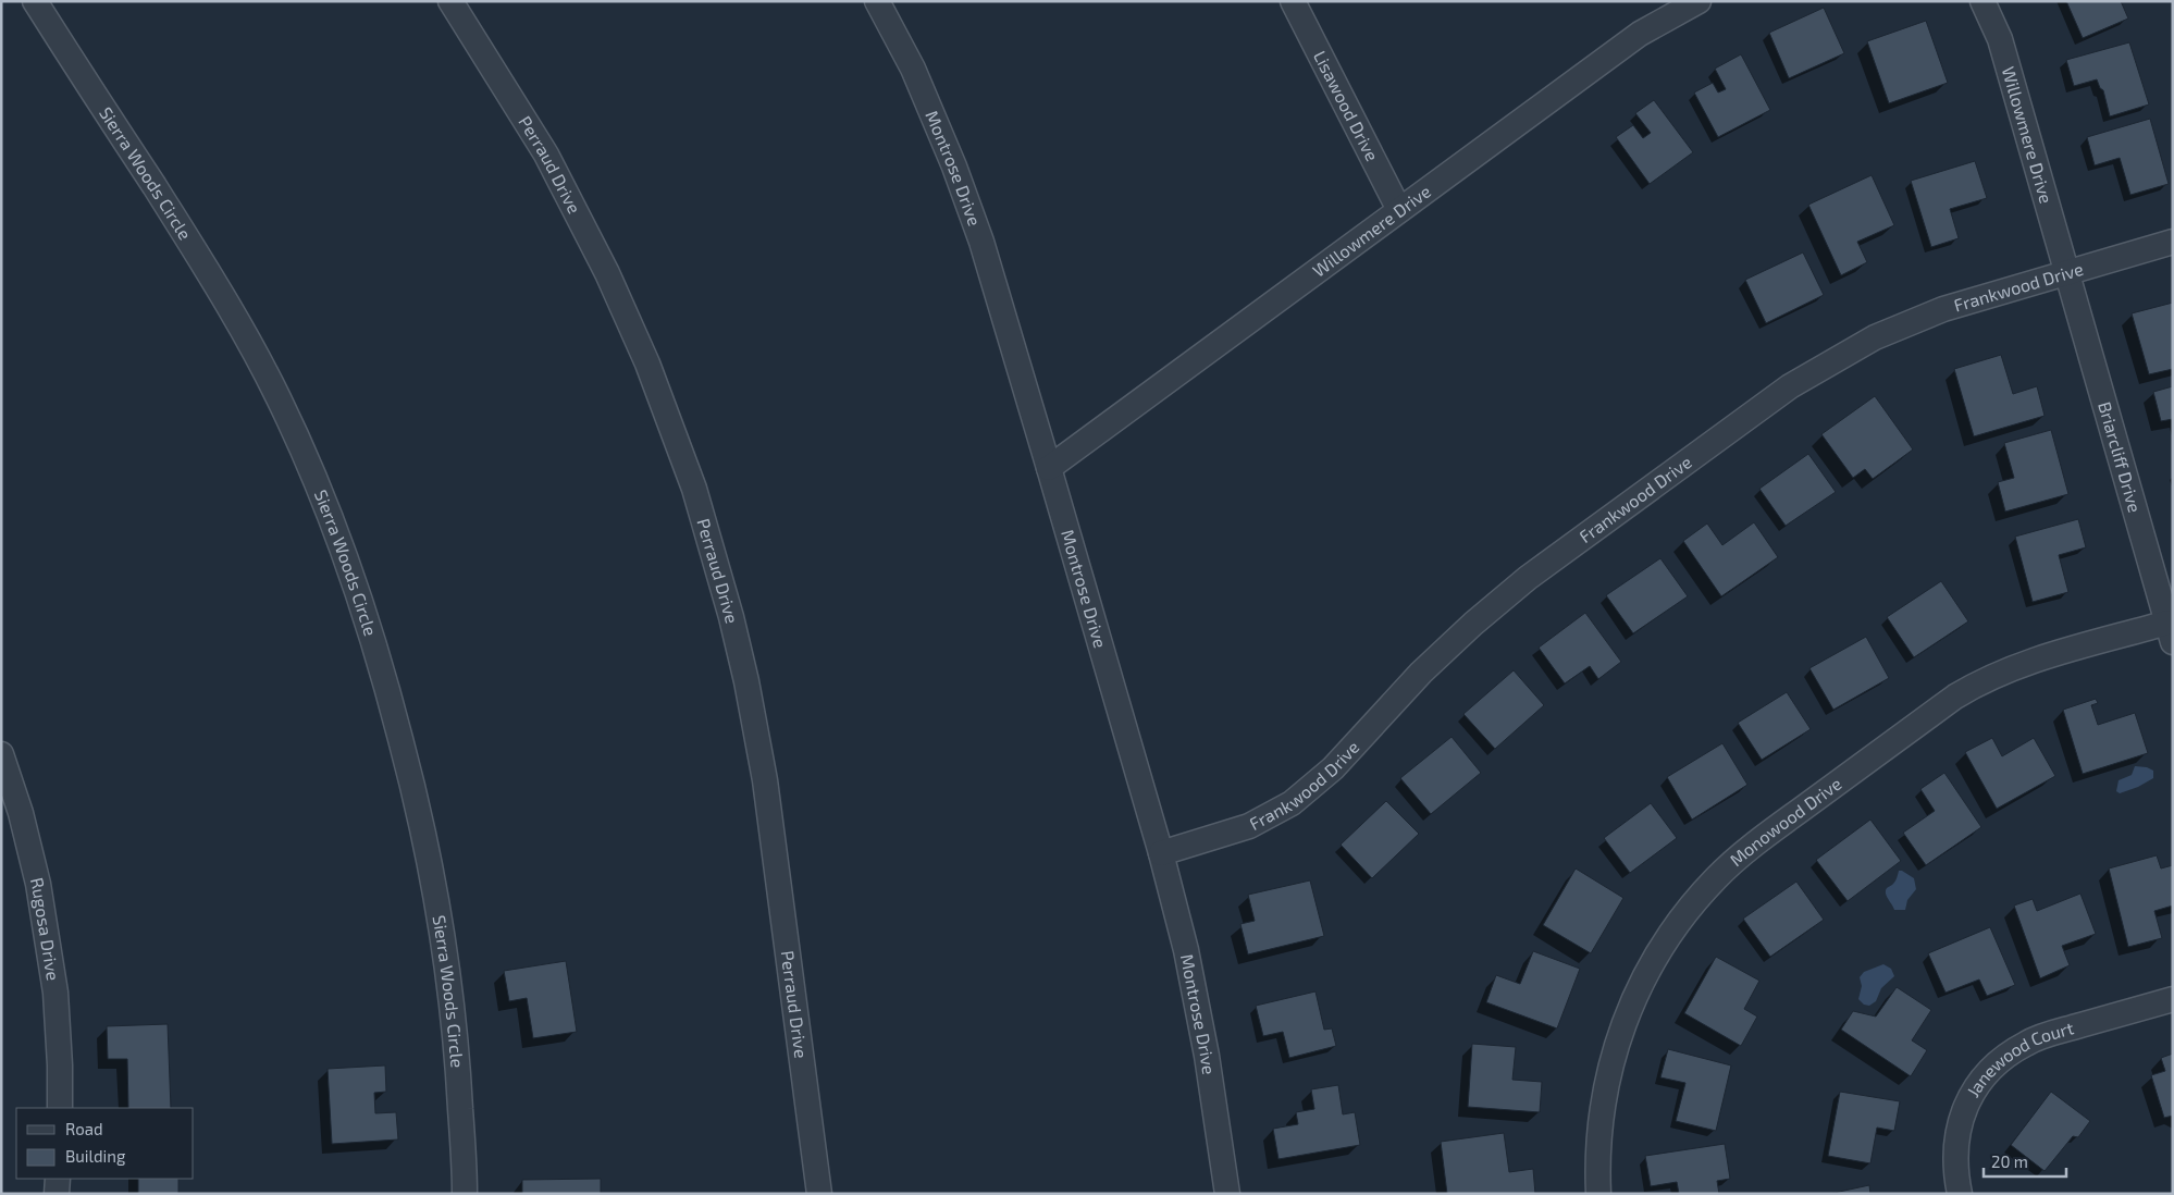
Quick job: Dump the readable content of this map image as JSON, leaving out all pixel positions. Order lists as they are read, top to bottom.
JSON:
{
  "streets": {
    "street": [
      "Lisawood Drive",
      "Willowmere Drive",
      "Perraud Drive",
      "Montrose Drive",
      "Sierra Woods Circle",
      "Frankwood Drive",
      "Briarcliff Drive",
      "Monowood Drive",
      "Rugosa Drive",
      "Janewood Court"
    ]
  },
  "crossings": [
    ["Lisawood Drive", "Willowmere Drive"],
    ["Willowmere Drive", "Montrose Drive"],
    ["Willowmere Drive", "Frankwood Drive"],
    ["Willowmere Drive", "Briarcliff Drive"],
    ["Montrose Drive", "Frankwood Drive"],
    ["Frankwood Drive", "Briarcliff Drive"],
    ["Briarcliff Drive", "Monowood Drive"]
  ],
  "legend": ["Road", "Building"],
  "scale_bar": "20 m"
}
